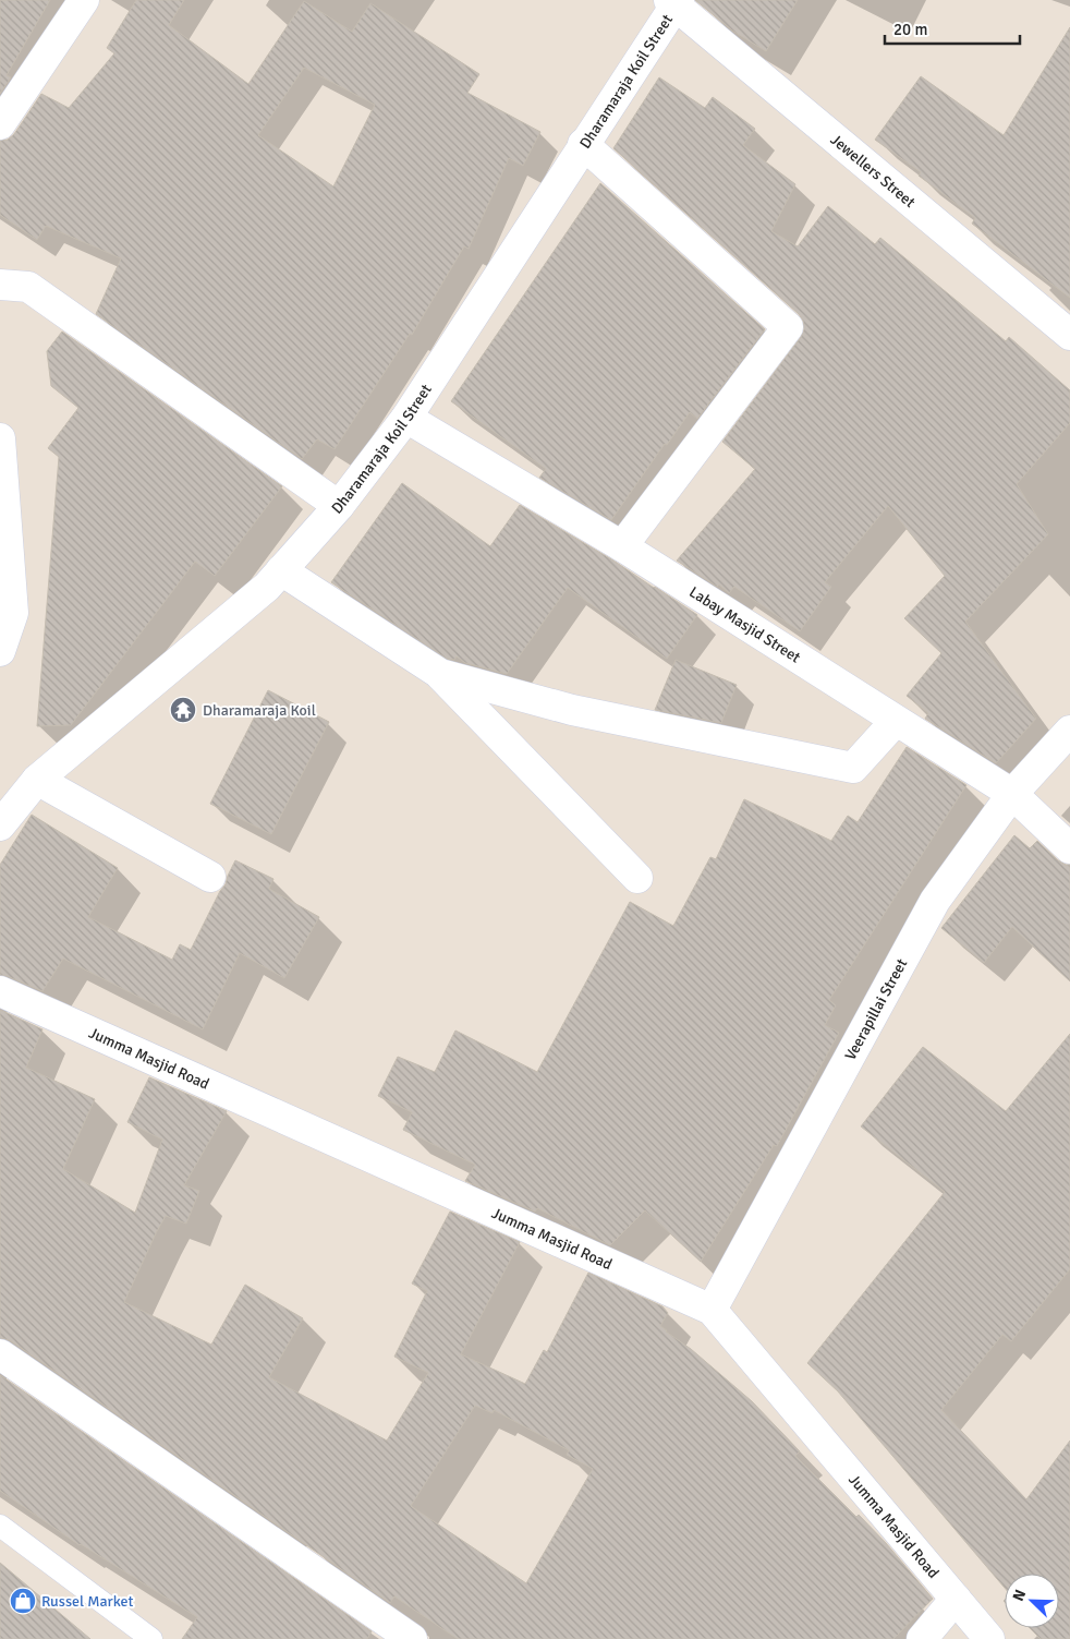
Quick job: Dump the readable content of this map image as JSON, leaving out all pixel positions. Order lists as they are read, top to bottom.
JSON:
{
  "streets": {
    "street": [
      "Dharamaraja Koil Street",
      "Jewellers Street",
      "Labay Masjid Street",
      "Veerapillai Street",
      "Jumma Masjid Road"
    ]
  },
  "crossings": [
    ["Dharamaraja Koil Street", "Jewellers Street"],
    ["Dharamaraja Koil Street", "Labay Masjid Street"],
    ["Labay Masjid Street", "Veerapillai Street"],
    ["Veerapillai Street", "Jumma Masjid Road"]
  ],
  "places": {
    "temple": ["Dharamaraja Koil"],
    "shop": ["Russel Market"]
  },
  "scale_bar": "20 m",
  "north": "top left"
}
